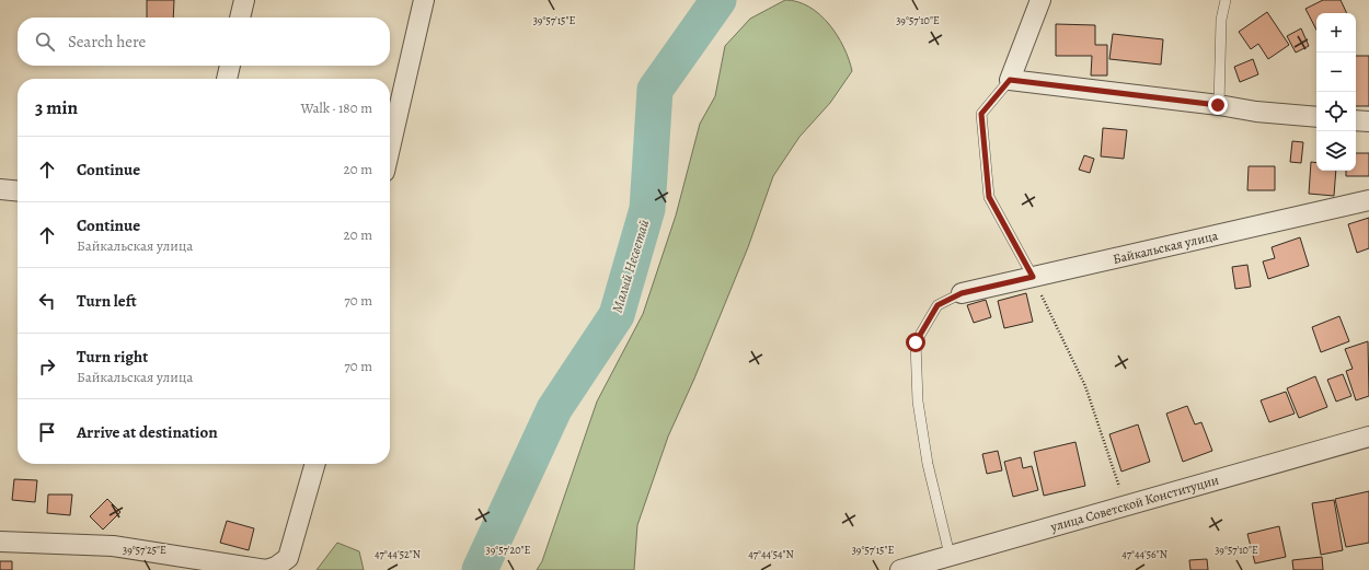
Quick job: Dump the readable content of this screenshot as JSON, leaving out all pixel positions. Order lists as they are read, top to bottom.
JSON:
{
  "streets": {
    "street": ["Байкальская улица", "улица Советской Конституции"]
  },
  "water": ["Малый Несветай"],
  "page": {
    "map_buttons": ["+", "−"],
    "search": "Search here",
    "heading": ["3 min", "Walk · 180 m"],
    "list": [
      ["Continue", "20 m"],
      ["Continue", "Байкальская улица", "20 m"],
      ["Turn left", "70 m"],
      ["Turn right", "Байкальская улица", "70 m"],
      "Arrive at destination"
    ]
  },
  "coordinates": [
    "39°57'15\"E",
    "39°57'10\"E",
    "39°57'25\"E",
    "39°57'20\"E",
    "47°44'52\"N",
    "47°44'54\"N",
    "47°44'56\"N"
  ]
}
